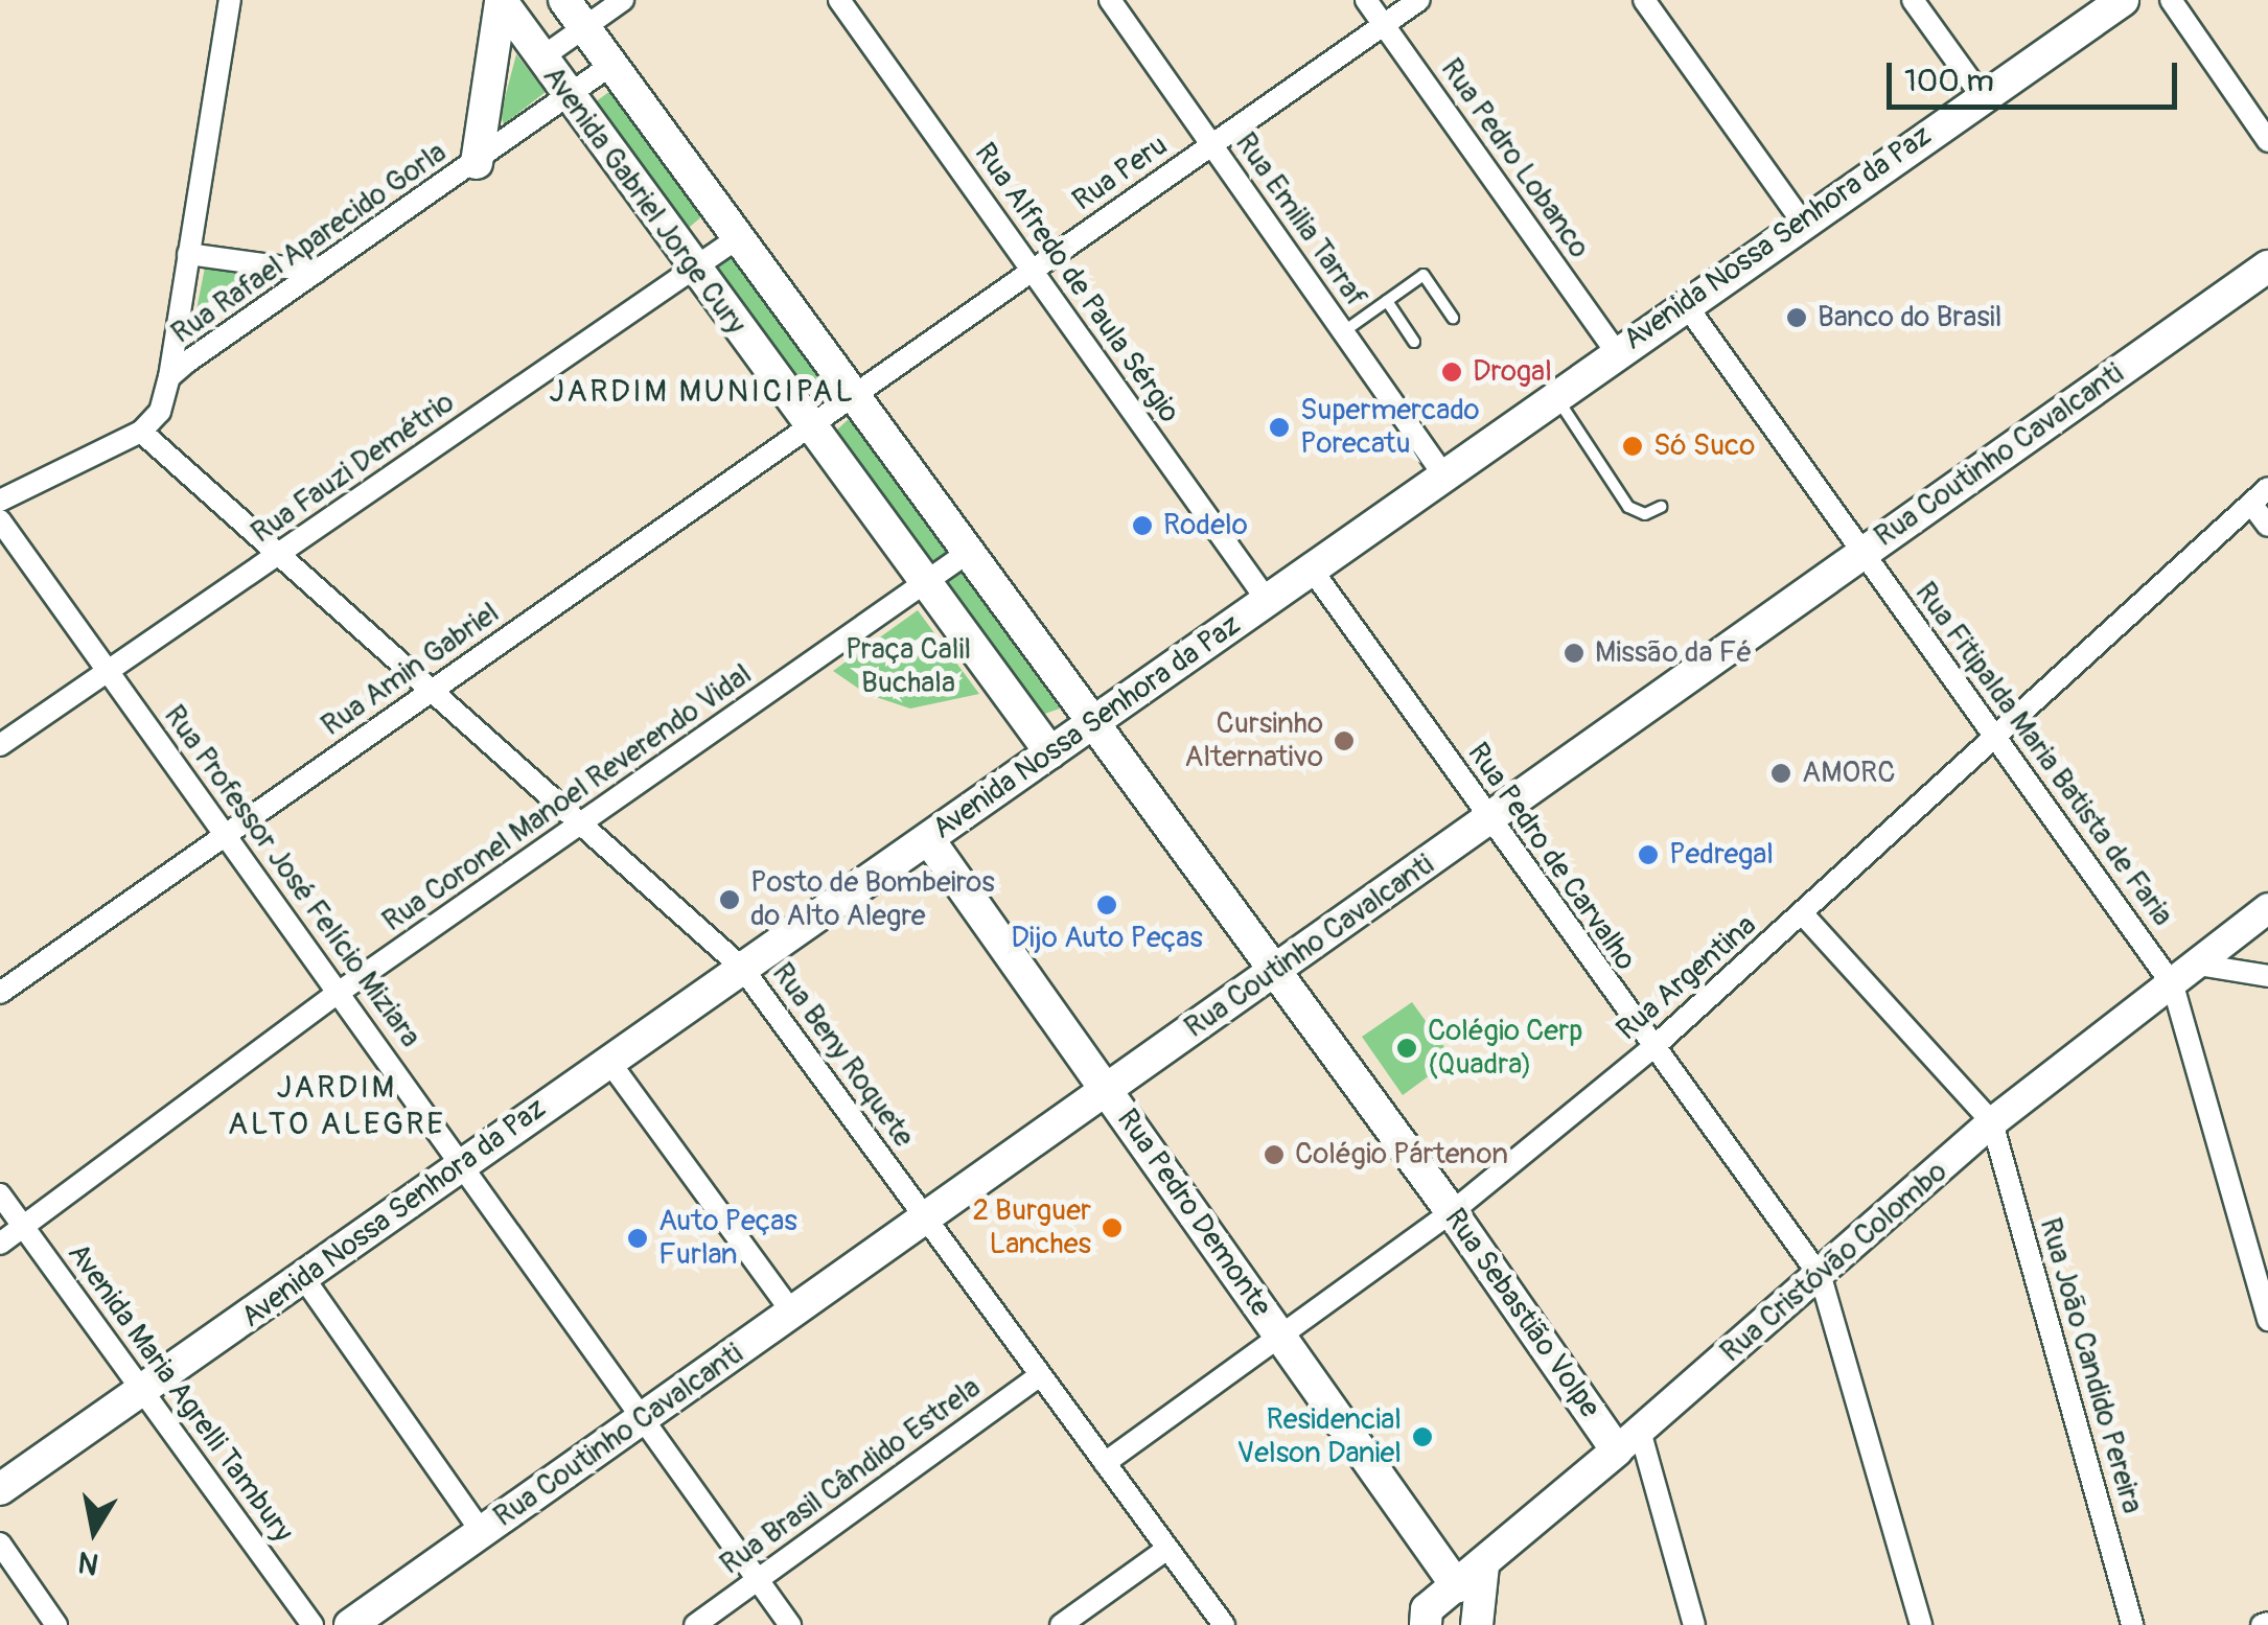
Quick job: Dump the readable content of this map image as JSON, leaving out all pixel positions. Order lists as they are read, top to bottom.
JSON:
{
  "streets": {
    "main road": [
      "Avenida Gabriel Jorge Cury",
      "Avenida Nossa Senhora da Paz",
      "Rua Coutinho Cavalcanti",
      "Rua Pedro Demonte",
      "Rua Cristóvão Colombo",
      "Rua Sebastião Volpe"
    ],
    "street": [
      "Rua Pedro Lobanco",
      "Rua Peru",
      "Rua Emilia Tarraf",
      "Rua Rafael Aparecido Gorla",
      "Rua Alfredo de Paula Sérgio",
      "Rua Fauzi Demétrio",
      "Rua Amin Gabriel",
      "Rua Fitipalda Maria Batista de Faria",
      "Rua Coronel Manoel Reverendo Vidal",
      "Rua Pedro de Carvalho",
      "Rua Professor José Felício Miziara",
      "Rua Argentina",
      "Rua Beny Roquete",
      "Rua João Candido Pereira",
      "Avenida Maria Agrelli Tambury",
      "Rua Brasil Cândido Estrela"
    ]
  },
  "crossings": [
    ["Rua Pedro Lobanco", "Rua Peru"],
    ["Rua Pedro Lobanco", "Avenida Nossa Senhora da Paz"],
    ["Rua Peru", "Avenida Gabriel Jorge Cury"],
    ["Rua Peru", "Rua Emilia Tarraf"],
    ["Rua Peru", "Rua Alfredo de Paula Sérgio"],
    ["Rua Peru", "Rua Amin Gabriel"],
    ["Avenida Gabriel Jorge Cury", "Avenida Nossa Senhora da Paz"],
    ["Avenida Gabriel Jorge Cury", "Rua Rafael Aparecido Gorla"],
    ["Avenida Gabriel Jorge Cury", "Rua Fauzi Demétrio"],
    ["Avenida Gabriel Jorge Cury", "Rua Amin Gabriel"],
    ["Avenida Gabriel Jorge Cury", "Rua Coronel Manoel Reverendo Vidal"],
    ["Avenida Gabriel Jorge Cury", "Rua Sebastião Volpe"],
    ["Rua Emilia Tarraf", "Avenida Nossa Senhora da Paz"],
    ["Avenida Nossa Senhora da Paz", "Rua Alfredo de Paula Sérgio"],
    ["Avenida Nossa Senhora da Paz", "Rua Fitipalda Maria Batista de Faria"],
    ["Avenida Nossa Senhora da Paz", "Rua Pedro de Carvalho"],
    ["Avenida Nossa Senhora da Paz", "Rua Professor José Felício Miziara"],
    ["Avenida Nossa Senhora da Paz", "Rua Beny Roquete"],
    ["Avenida Nossa Senhora da Paz", "Rua Pedro Demonte"],
    ["Avenida Nossa Senhora da Paz", "Rua Sebastião Volpe"],
    ["Avenida Nossa Senhora da Paz", "Avenida Maria Agrelli Tambury"],
    ["Rua Rafael Aparecido Gorla", "Rua Beny Roquete"],
    ["Rua Coutinho Cavalcanti", "Rua Fitipalda Maria Batista de Faria"],
    ["Rua Coutinho Cavalcanti", "Rua Pedro de Carvalho"],
    ["Rua Coutinho Cavalcanti", "Rua Professor José Felício Miziara"],
    ["Rua Coutinho Cavalcanti", "Rua Beny Roquete"],
    ["Rua Coutinho Cavalcanti", "Rua Pedro Demonte"],
    ["Rua Coutinho Cavalcanti", "Rua Sebastião Volpe"],
    ["Rua Fauzi Demétrio", "Rua Professor José Felício Miziara"],
    ["Rua Fauzi Demétrio", "Rua Beny Roquete"],
    ["Rua Amin Gabriel", "Rua Professor José Felício Miziara"],
    ["Rua Amin Gabriel", "Rua Beny Roquete"],
    ["Rua Fitipalda Maria Batista de Faria", "Rua Argentina"],
    ["Rua Fitipalda Maria Batista de Faria", "Rua Cristóvão Colombo"],
    ["Rua Coronel Manoel Reverendo Vidal", "Rua Professor José Felício Miziara"],
    ["Rua Coronel Manoel Reverendo Vidal", "Rua Beny Roquete"],
    ["Rua Coronel Manoel Reverendo Vidal", "Avenida Maria Agrelli Tambury"],
    ["Rua Pedro de Carvalho", "Rua Argentina"],
    ["Rua Pedro de Carvalho", "Rua Cristóvão Colombo"],
    ["Rua Professor José Felício Miziara", "Rua Brasil Cândido Estrela"],
    ["Rua Argentina", "Rua Beny Roquete"],
    ["Rua Argentina", "Rua Pedro Demonte"],
    ["Rua Argentina", "Rua Sebastião Volpe"],
    ["Rua Beny Roquete", "Rua Brasil Cândido Estrela"],
    ["Rua Pedro Demonte", "Rua Cristóvão Colombo"],
    ["Rua Cristóvão Colombo", "Rua Sebastião Volpe"],
    ["Rua Cristóvão Colombo", "Rua João Candido Pereira"]
  ],
  "districts": ["JARDIM MUNICIPAL", "JARDIM ALTO ALEGRE"],
  "parks": ["Praça Calil Buchala"],
  "places": [
    "Banco do Brasil",
    "Drogal",
    "Supermercado Porecatu",
    "Só Suco",
    "Rodelo",
    "Missão da Fé",
    "Cursinho Alternativo",
    "AMORC",
    "Pedregal",
    "Posto de Bombeiros do Alto Alegre",
    "Dijo Auto Peças",
    "Colégio Cerp (Quadra)",
    "Colégio Pártenon",
    "2 Burguer Lanches",
    "Auto Peças Furlan",
    "Residencial Velson Daniel"
  ],
  "scale_bar": "100 m",
  "north": "bottom"
}
